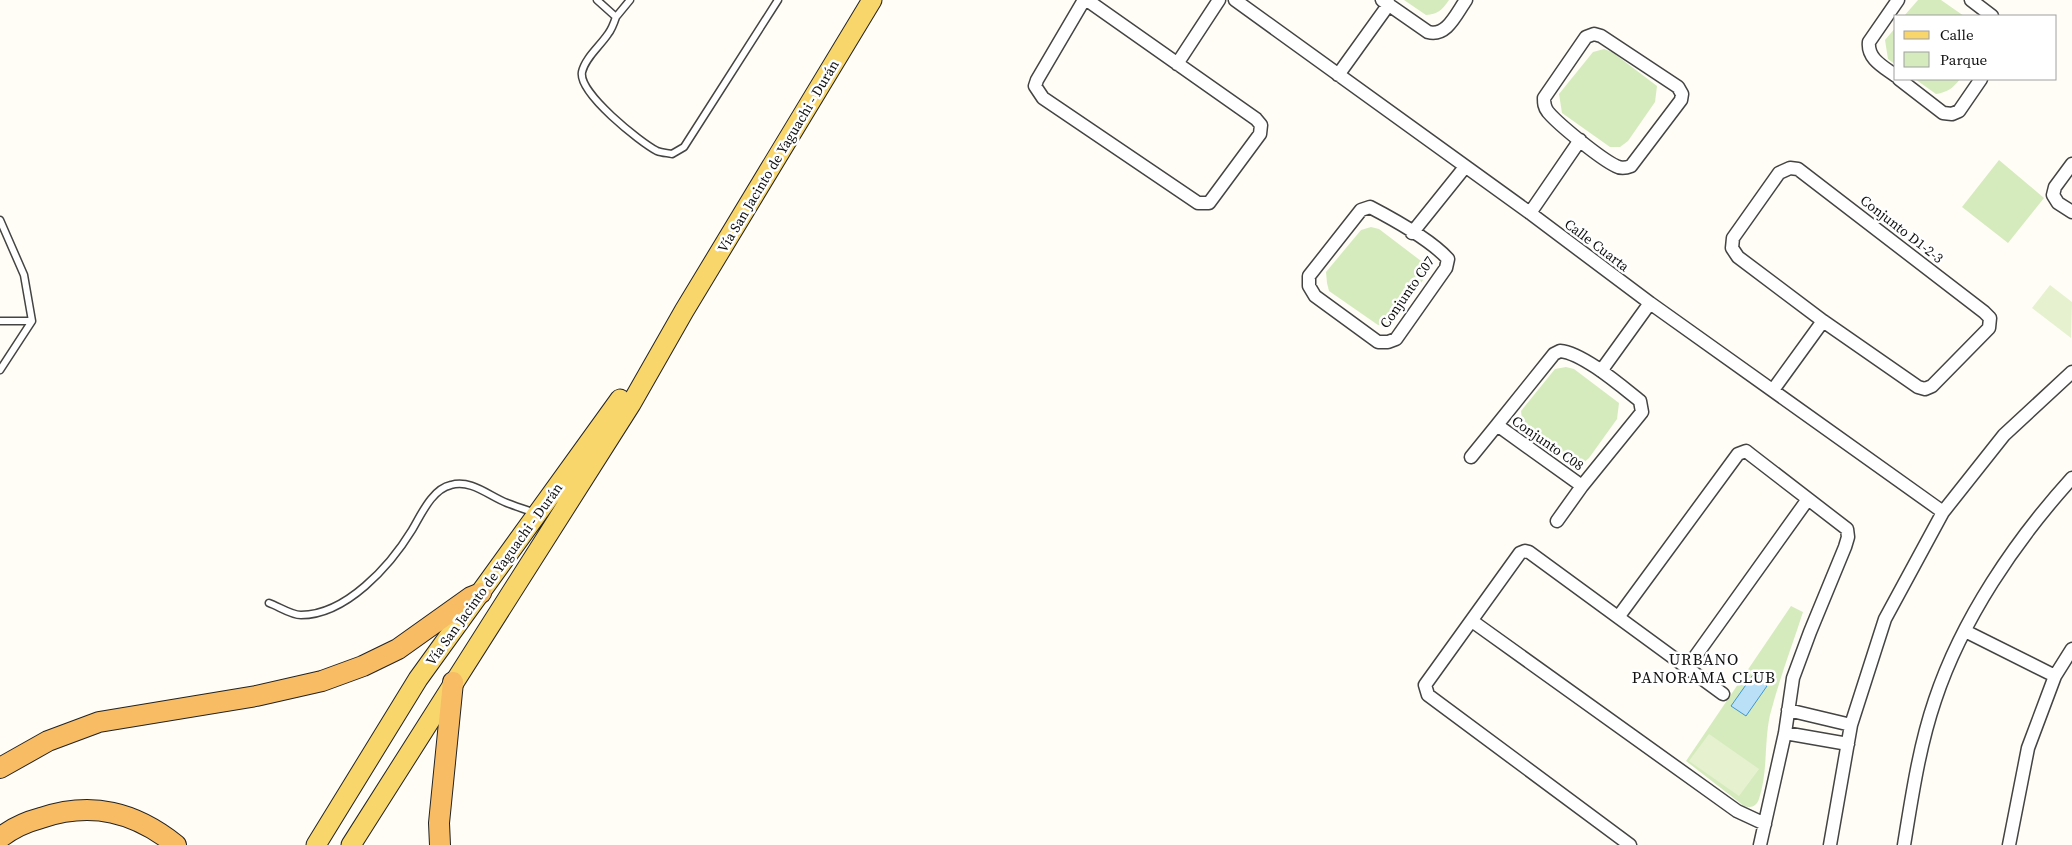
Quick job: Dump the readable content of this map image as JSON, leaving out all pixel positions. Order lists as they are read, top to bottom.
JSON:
{
  "streets": {
    "main road": ["Vía San Jacinto de Yaguachi - Durán"],
    "street": [
      "Conjunto D1-2-3",
      "Calle Cuarta",
      "Conjunto C07",
      "Conjunto C08"
    ]
  },
  "districts": ["URBANO PANORAMA CLUB"],
  "legend": ["Calle", "Parque"]
}
